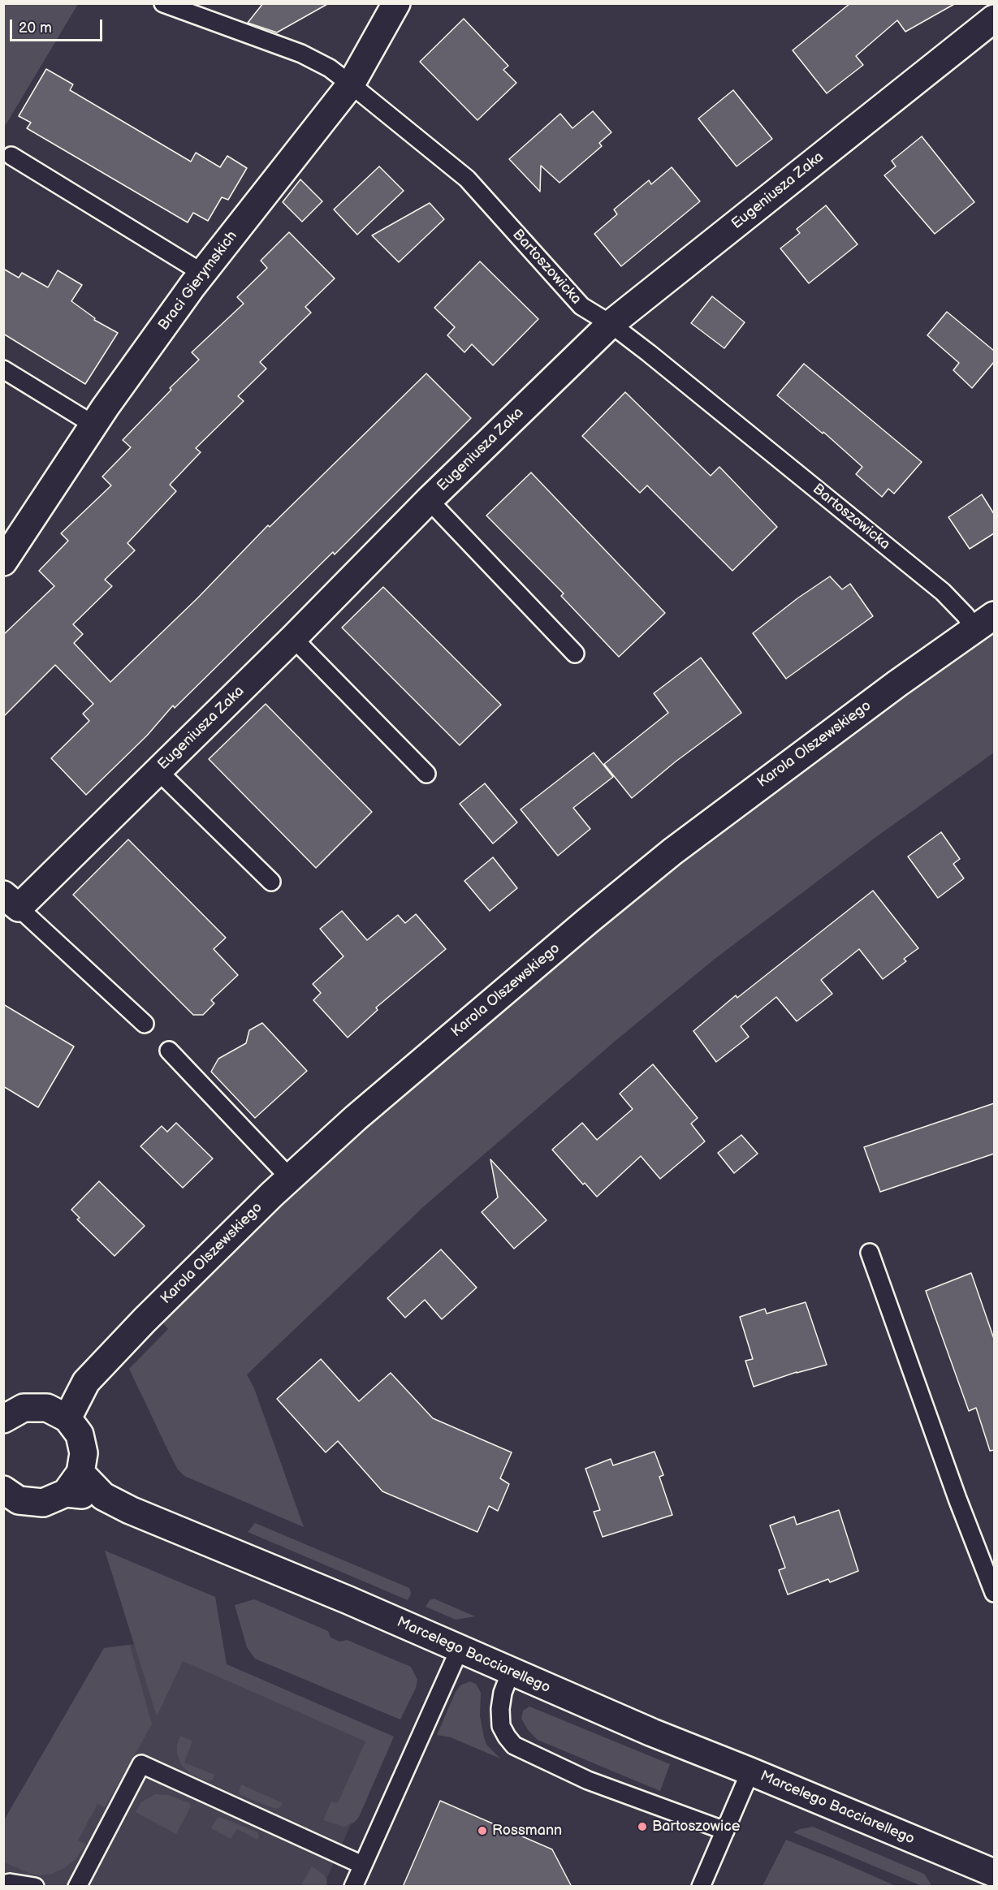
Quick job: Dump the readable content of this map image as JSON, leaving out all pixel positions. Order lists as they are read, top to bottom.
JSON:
{
  "streets": {
    "street": [
      "Eugeniusza Zaka",
      "Braci Gierymskich",
      "Karola Olszewskiego",
      "Marcelego Bacciarellego"
    ],
    "lane": ["Bartoszowicka"]
  },
  "crossings": [
    ["Eugeniusza Zaka", "Bartoszowicka"],
    ["Bartoszowicka", "Braci Gierymskich"],
    ["Bartoszowicka", "Karola Olszewskiego"]
  ],
  "places": ["Bartoszowice", "Rossmann"],
  "scale_bar": "20 m"
}
